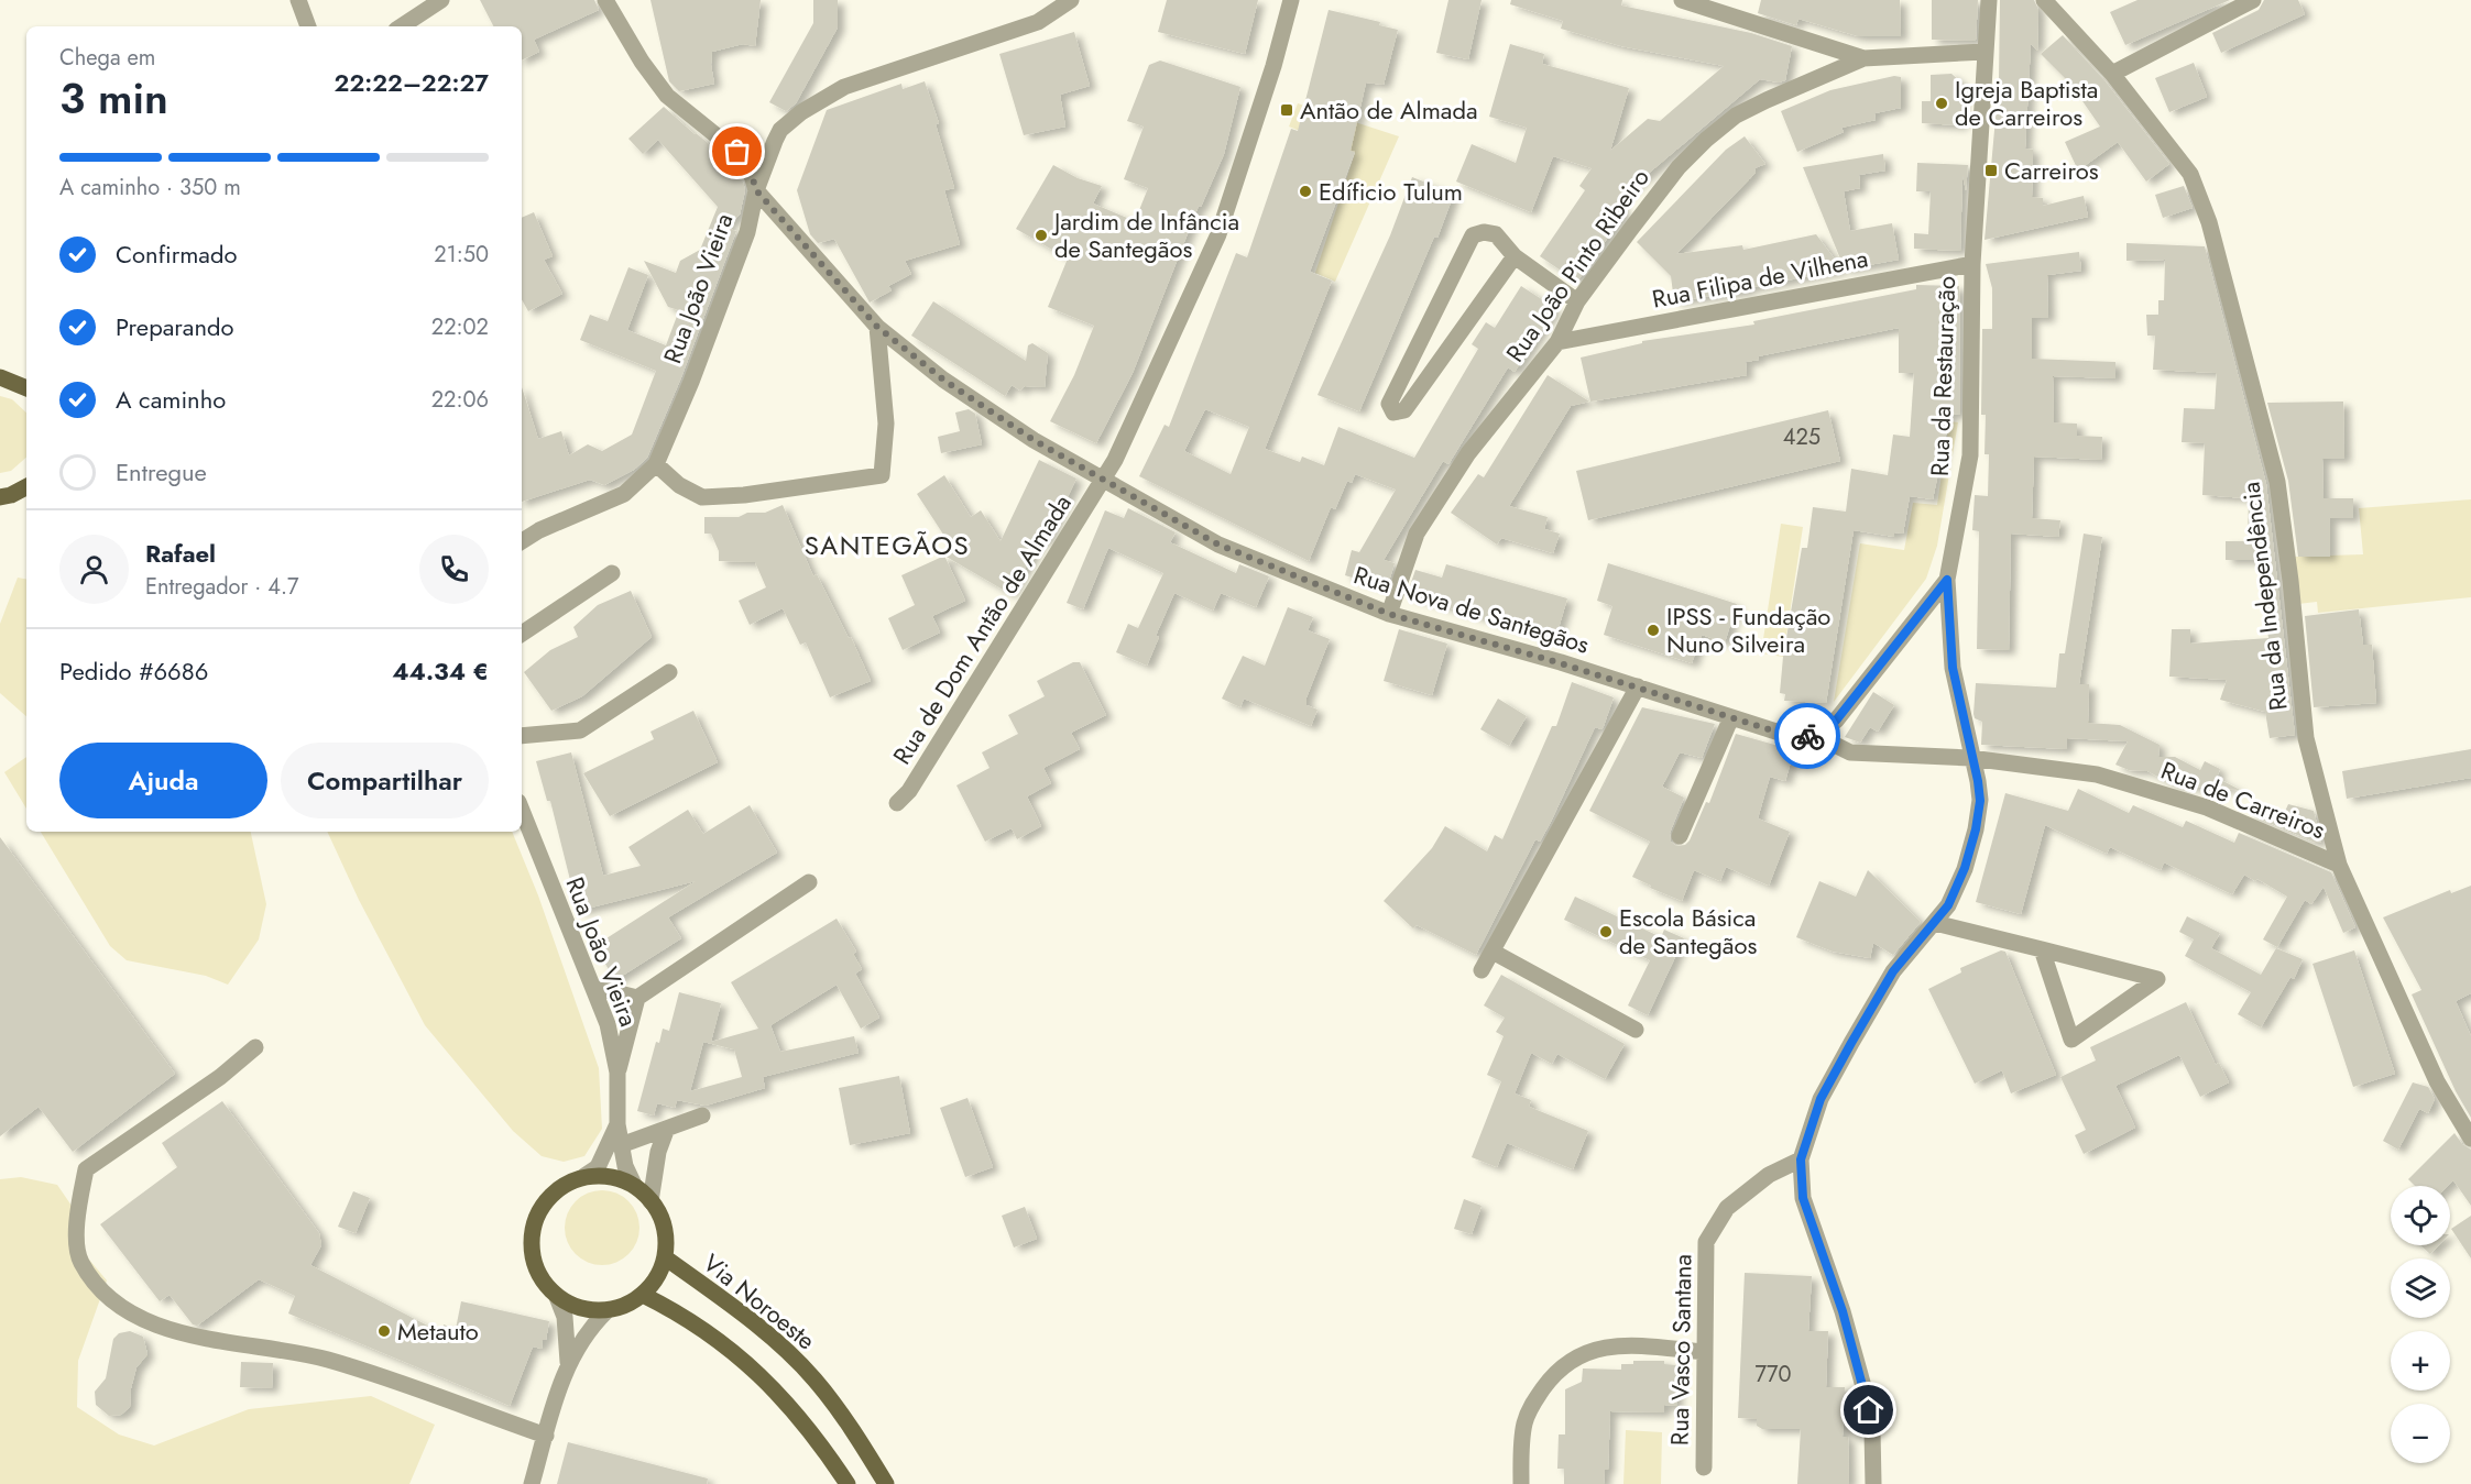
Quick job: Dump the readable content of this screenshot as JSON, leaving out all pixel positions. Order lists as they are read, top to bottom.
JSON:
{
  "streets": {
    "main road": ["Via Noroeste"],
    "street": [
      "Rua João Pinto Ribeiro",
      "Rua Filipa de Vilhena",
      "Rua João Vieira",
      "Rua da Restauração",
      "Rua da Independência",
      "Rua Nova de Santegãos",
      "Rua de Dom Antão de Almada",
      "Rua de Carreiros",
      "Rua Vasco Santana"
    ]
  },
  "crossings": [
    ["Rua João Pinto Ribeiro", "Rua Filipa de Vilhena"],
    ["Rua João Pinto Ribeiro", "Rua da Restauração"],
    ["Rua João Pinto Ribeiro", "Rua Nova de Santegãos"],
    ["Rua Filipa de Vilhena", "Rua da Restauração"],
    ["Rua João Vieira", "Rua Nova de Santegãos"],
    ["Rua João Vieira", "Via Noroeste"],
    ["Rua da Restauração", "Rua de Carreiros"],
    ["Rua da Restauração", "Rua Vasco Santana"],
    ["Rua da Independência", "Rua de Carreiros"],
    ["Rua Nova de Santegãos", "Rua de Dom Antão de Almada"],
    ["Rua Nova de Santegãos", "Rua de Carreiros"]
  ],
  "districts": ["SANTEGÃOS"],
  "places": {
    "other": [
      "Igreja Baptista de Carreiros",
      "Edíficio Tulum",
      "Jardim de Infância de Santegãos",
      "IPSS - Fundação Nuno Silveira",
      "Escola Básica de Santegãos",
      "Metauto"
    ],
    "transit": ["Antão de Almada", "Carreiros"]
  },
  "house_numbers": ["425", "770"],
  "page": {
    "heading": ["3 min", "Chega em", "22:22–22:27"],
    "panel": [
      "Rafael",
      "Entregador · 4.7",
      "Pedido #6686",
      "44.34 €"
    ],
    "bar": "A caminho · 350 m",
    "list": [
      ["Confirmado", "21:50"],
      ["Preparando", "22:02"],
      ["A caminho", "22:06"],
      "Entregue"
    ],
    "buttons": ["Ajuda", "Compartilhar"],
    "map_buttons": ["+", "−"]
  }
}
